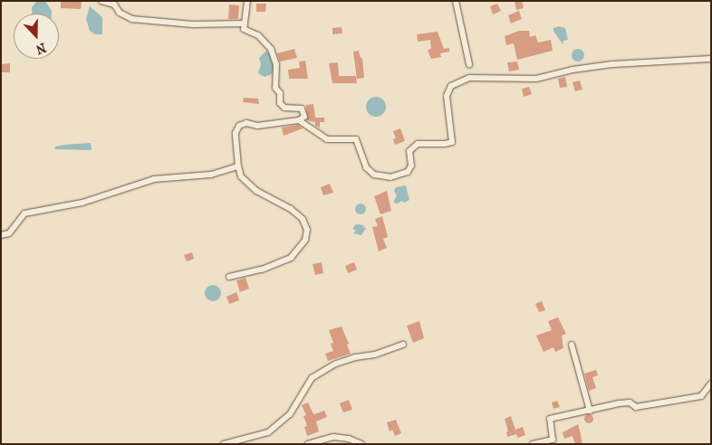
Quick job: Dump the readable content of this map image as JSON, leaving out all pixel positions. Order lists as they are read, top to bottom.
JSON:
{
  "north": "bottom"
}
